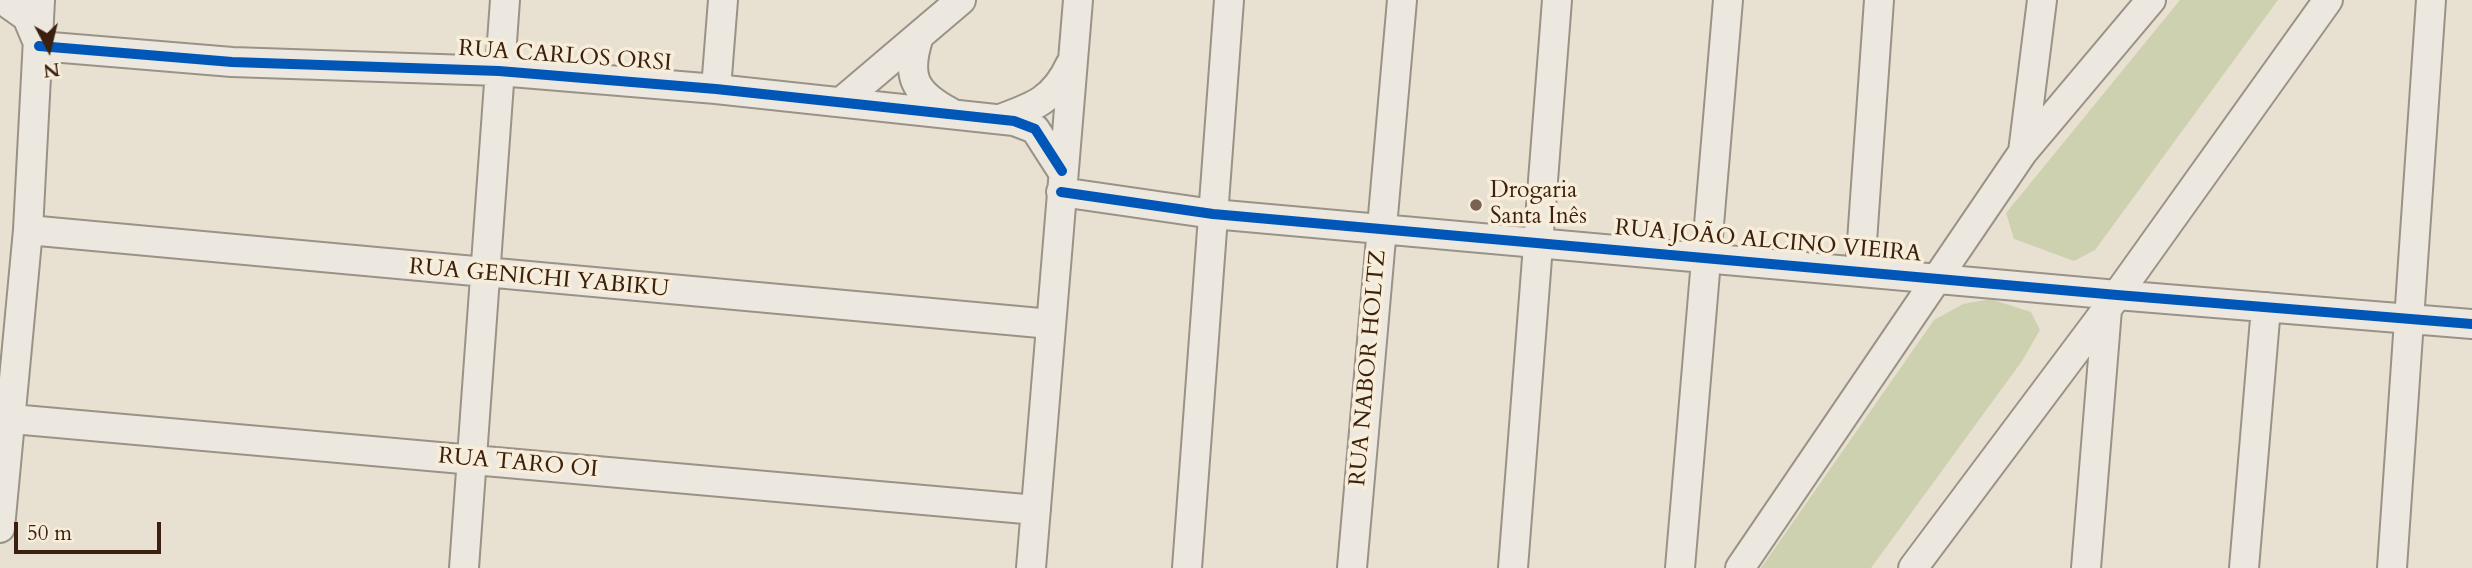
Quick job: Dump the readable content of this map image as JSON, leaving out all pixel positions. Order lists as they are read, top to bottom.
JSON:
{
  "streets": {
    "street": [
      "RUA CARLOS ORSI",
      "RUA JOÃO ALCINO VIEIRA",
      "RUA GENICHI YABIKU",
      "RUA NABOR HOLTZ",
      "RUA TARO OI"
    ]
  },
  "crossings": [
    ["RUA CARLOS ORSI", "RUA JOÃO ALCINO VIEIRA"],
    ["RUA JOÃO ALCINO VIEIRA", "RUA NABOR HOLTZ"]
  ],
  "places": ["Drogaria Santa Inês"],
  "scale_bar": "50 m",
  "north": "bottom"
}
